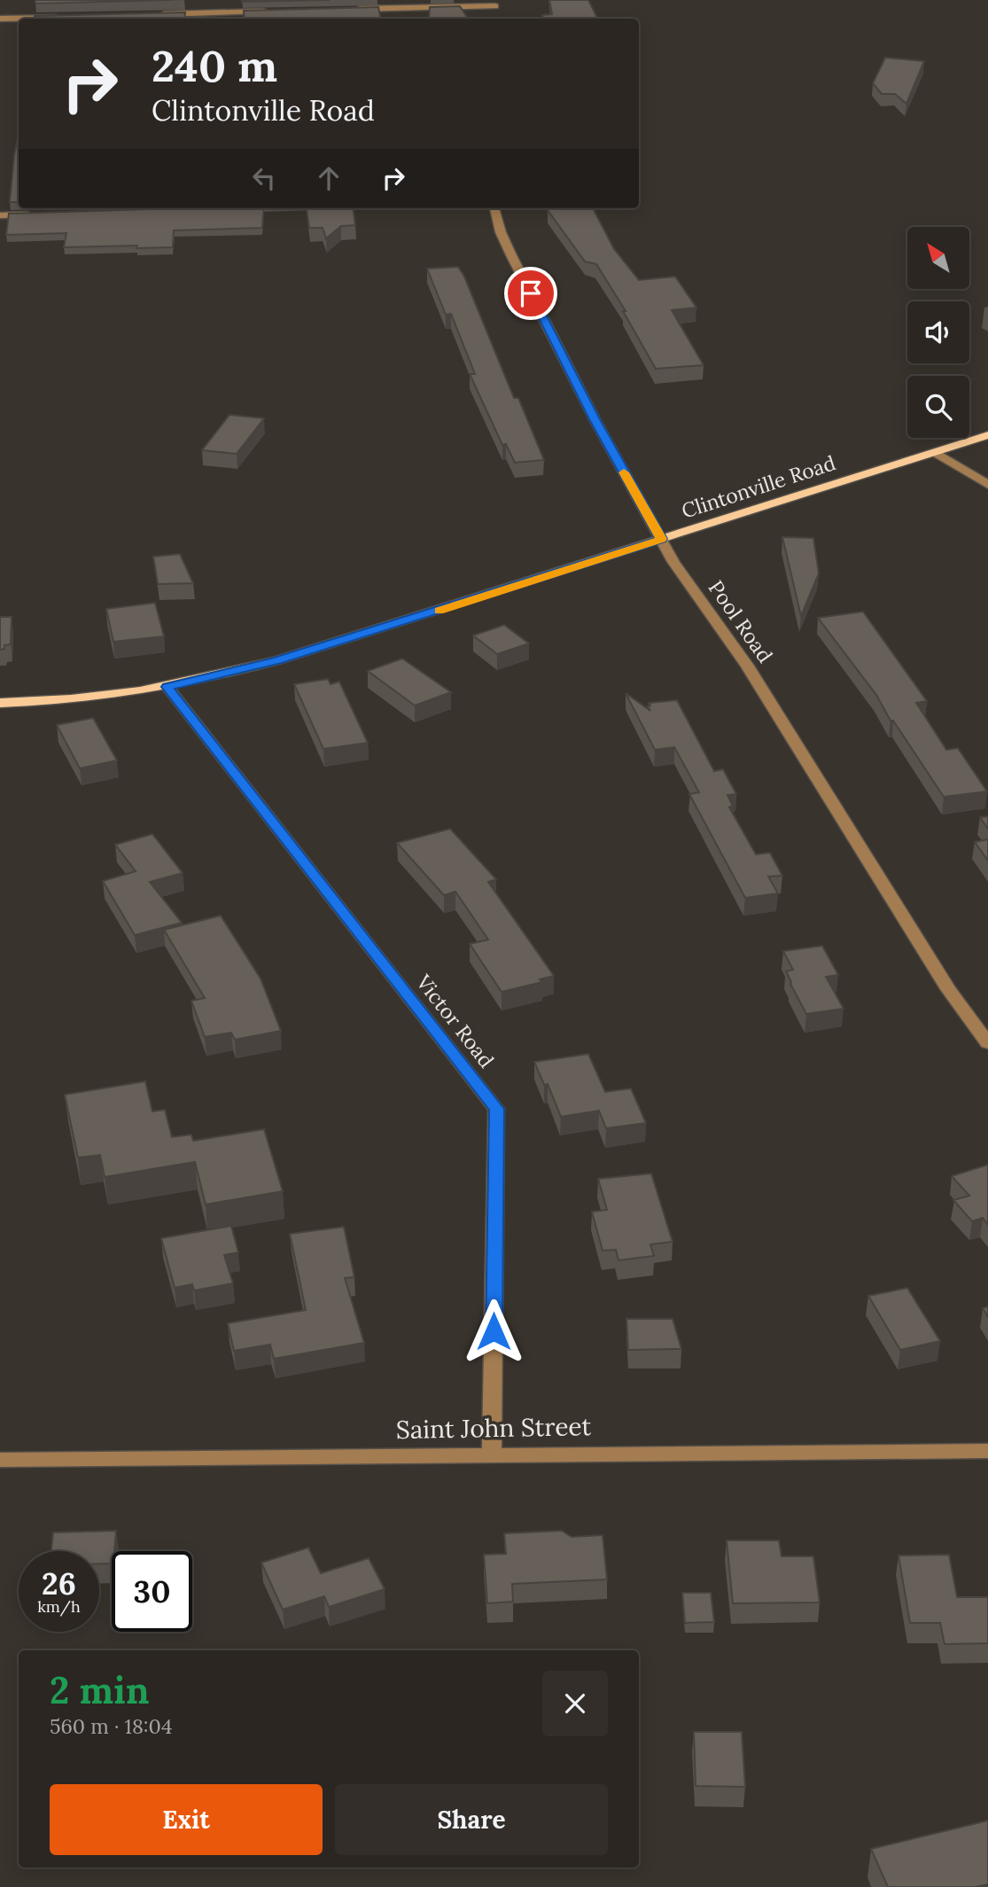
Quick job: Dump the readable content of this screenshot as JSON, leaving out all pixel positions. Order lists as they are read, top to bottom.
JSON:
{
  "streets": {
    "main road": ["Clintonville Road"],
    "street": ["Pool Road", "Victor Road", "Saint John Street"]
  },
  "crossings": [
    ["Clintonville Road", "Pool Road"],
    ["Clintonville Road", "Victor Road"],
    ["Victor Road", "Saint John Street"]
  ],
  "north": "top left",
  "page": {
    "turn": ["240 m", "Clintonville Road"],
    "speed": "26 km/h",
    "limit": "30",
    "heading": ["2 min", "560 m · 18:04"],
    "buttons": ["Exit", "Share"]
  }
}
